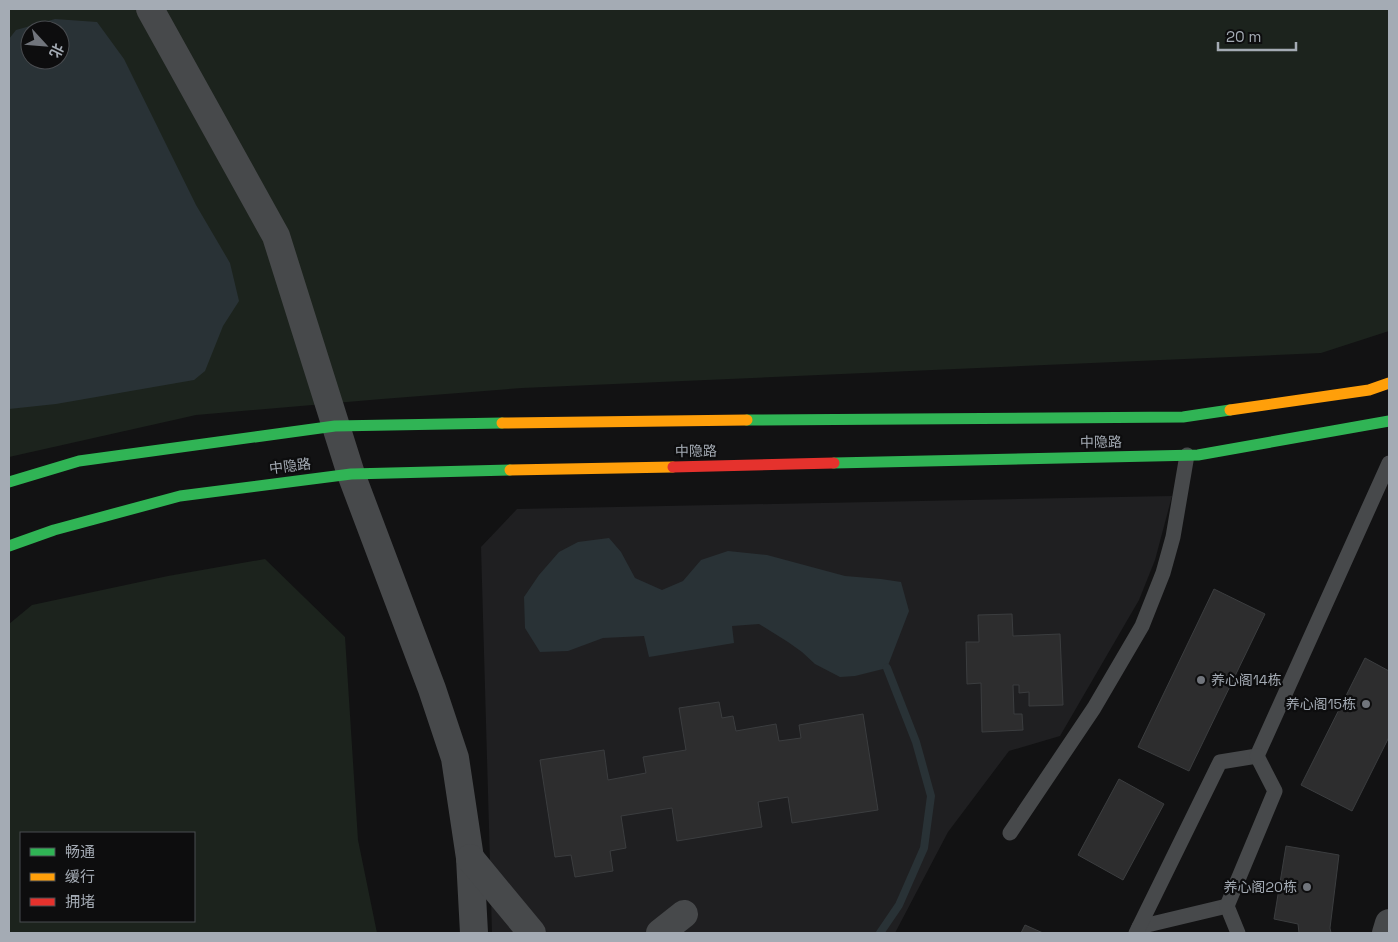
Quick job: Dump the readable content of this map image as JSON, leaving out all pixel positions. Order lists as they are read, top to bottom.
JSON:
{
  "streets": {
    "main road": ["中隐路"]
  },
  "places": ["养心阁14栋", "养心阁15栋", "养心阁20栋"],
  "legend": ["畅通", "缓行", "拥堵"],
  "scale_bar": "20 m",
  "north": "bottom right"
}
